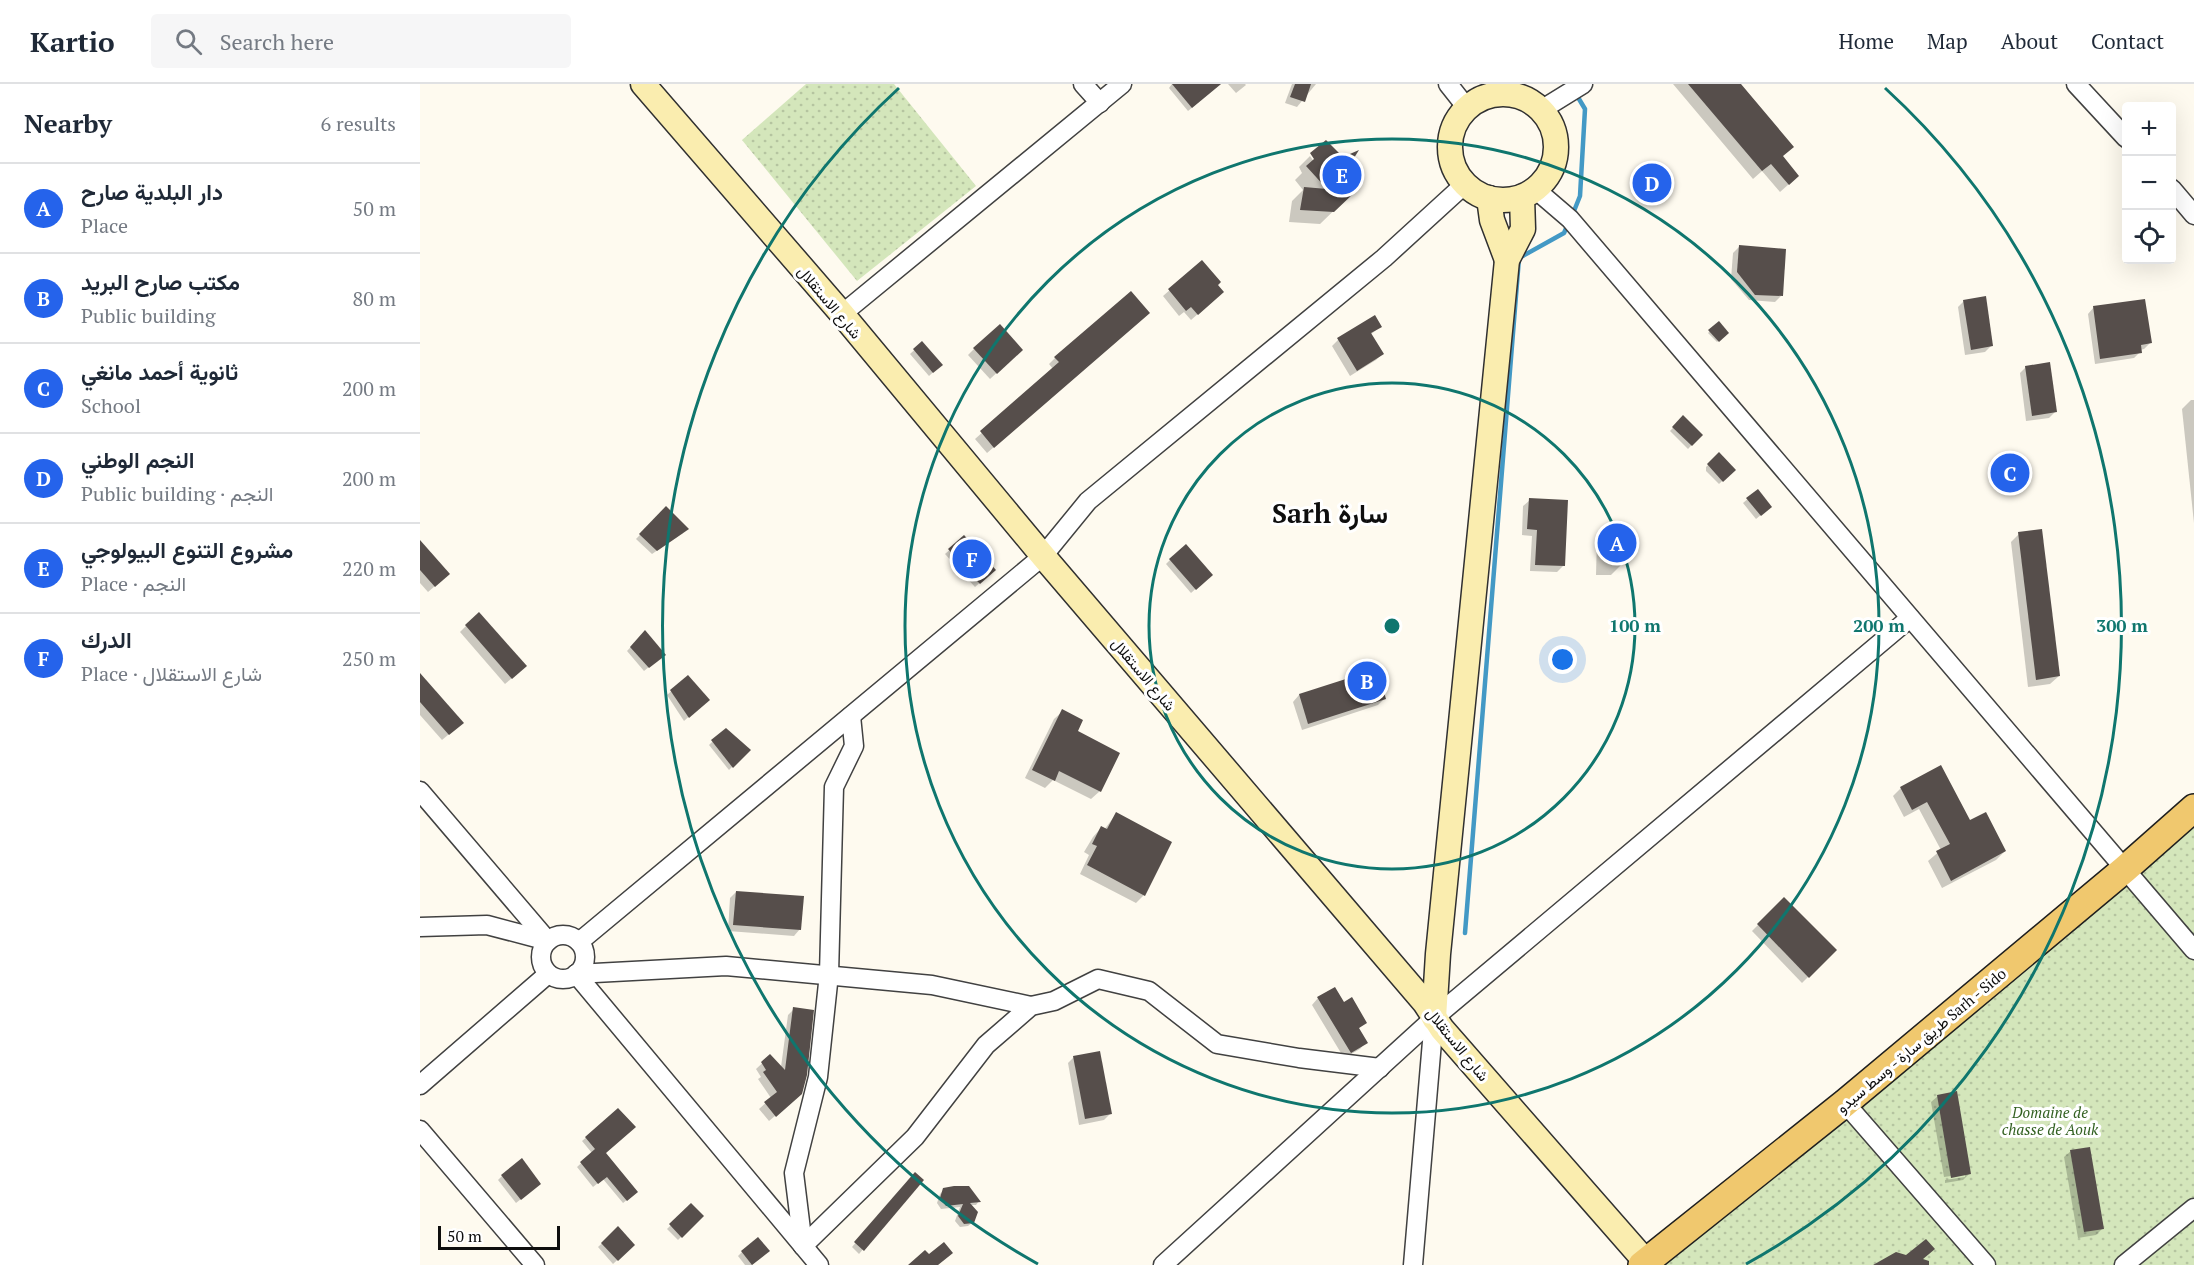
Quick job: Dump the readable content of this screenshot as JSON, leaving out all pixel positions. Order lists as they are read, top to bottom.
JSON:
{
  "streets": {
    "main road": ["طريق سارة - وسط سيدو Sarh - Sido"],
    "street": ["شارع الاستقلال"]
  },
  "crossings": [
    ["شارع الاستقلال", "طريق سارة - وسط سيدو Sarh - Sido"]
  ],
  "districts": ["Sarh سارة"],
  "parks": ["Domaine de chasse de Aouk"],
  "scale_bar": "50 m",
  "page": {
    "header": "Kartio",
    "search": "Search here",
    "nav": [
      "Home",
      "Map",
      "About",
      "Contact"
    ],
    "heading": ["Nearby", "6 results"],
    "map_buttons": ["+", "−"],
    "pins": [
      "E",
      "D",
      "C",
      "A",
      "F",
      "B"
    ],
    "list": [
      {
        "mark": "A",
        "name": "دار البلدية صارح",
        "note": "Place",
        "value": "50 m"
      },
      {
        "mark": "B",
        "name": "مكتب صارح البريد",
        "note": "Public building",
        "value": "80 m"
      },
      {
        "mark": "C",
        "name": "ثانوية أحمد مانغي",
        "note": "School",
        "value": "200 m"
      },
      {
        "mark": "D",
        "name": "النجم الوطني",
        "note": "Public building · النجم",
        "value": "200 m"
      },
      {
        "mark": "E",
        "name": "مشروع التنوع البيولوجي",
        "note": "Place · النجم",
        "value": "220 m"
      },
      {
        "mark": "F",
        "name": "الدرك",
        "note": "Place · شارع الاستقلال",
        "value": "250 m"
      }
    ],
    "scale": "50 m"
  },
  "rings": ["100 m", "200 m", "300 m"]
}
